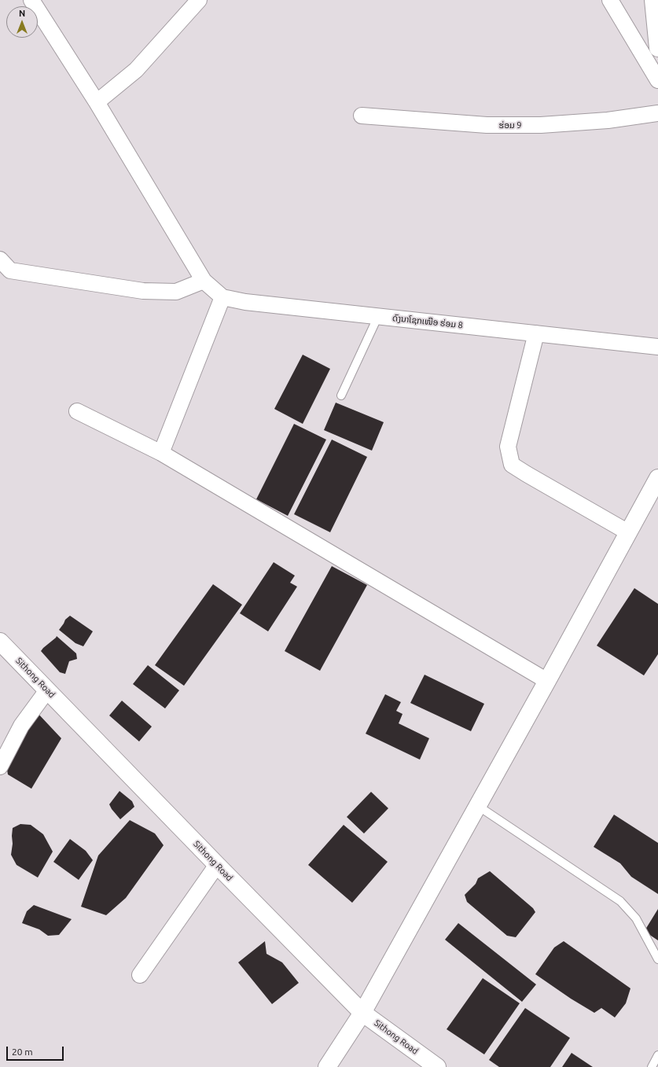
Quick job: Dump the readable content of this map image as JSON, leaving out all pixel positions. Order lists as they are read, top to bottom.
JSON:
{
  "streets": {
    "street": ["ຮ່ອມ 9", "ດົງນາໂຊກເໜືອ ຮ່ອມ 8", "Sithong Road"]
  },
  "scale_bar": "20 m",
  "north": "top"
}
